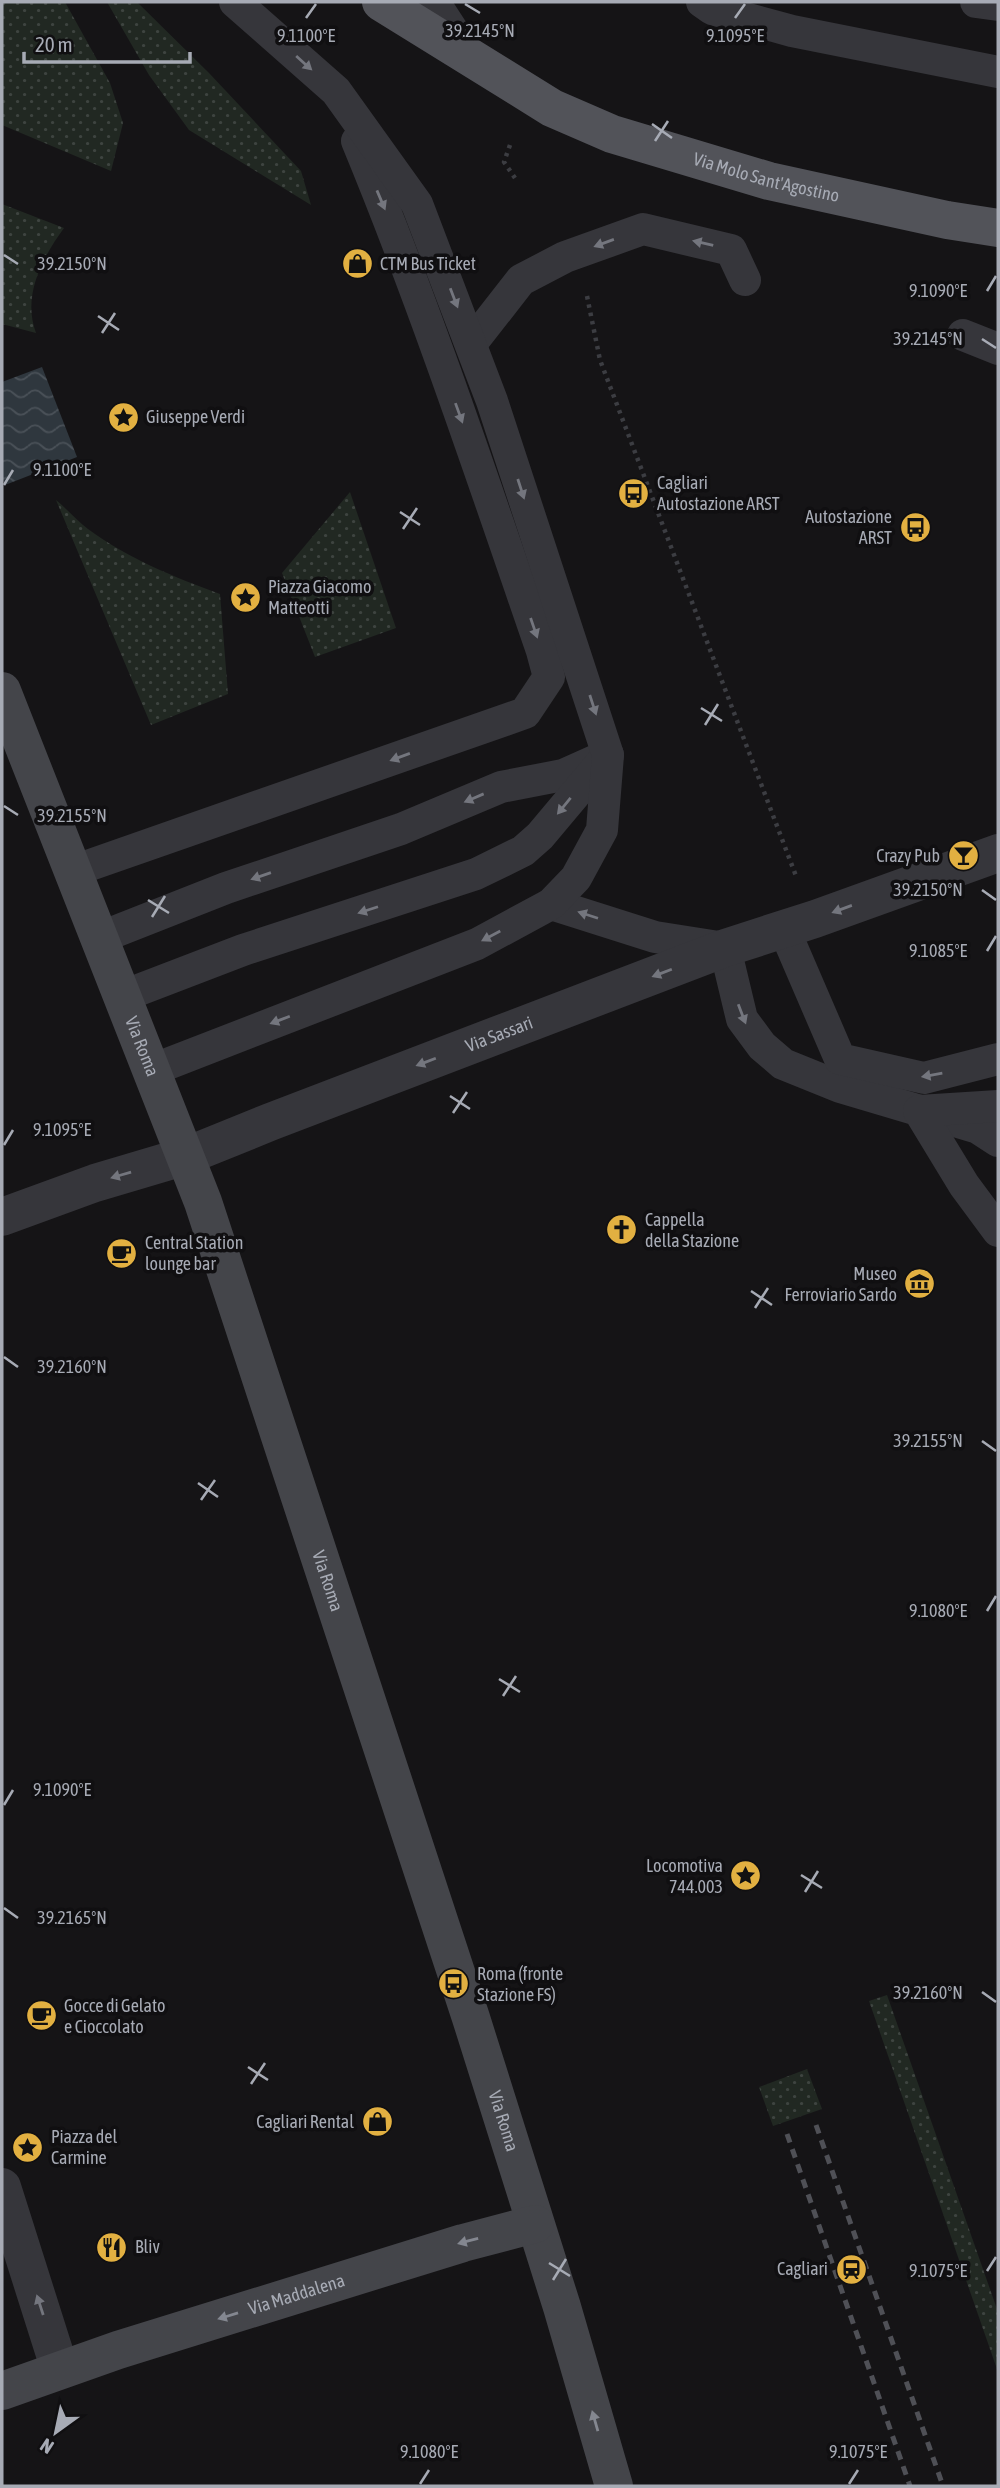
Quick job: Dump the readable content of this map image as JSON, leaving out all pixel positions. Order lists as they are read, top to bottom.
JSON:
{
  "streets": {
    "main road": ["Via Molo Sant'Agostino", "Via Roma", "Via Maddalena"],
    "street": ["Via Sassari"]
  },
  "crossings": [
    ["Via Sassari", "Via Roma"],
    ["Via Roma", "Via Maddalena"]
  ],
  "one_way": ["Via Sassari", "Via Maddalena"],
  "places": {
    "shop": ["CTM Bus Ticket", "Cagliari Rental"],
    "place": [
      "Giuseppe Verdi",
      "Piazza Giacomo Matteotti",
      "Locomotiva 744.003",
      "Piazza del Carmine"
    ],
    "bus stop": ["Cagliari Autostazione ARST", "Autostazione ARST", "Roma (fronte Stazione FS)"],
    "bar": ["Crazy Pub"],
    "church": ["Cappella della Stazione"],
    "cafe": ["Central Station lounge bar", "Gocce di Gelato e Cioccolato"],
    "museum": ["Museo Ferroviario Sardo"],
    "restaurant": ["Bliv"],
    "station": ["Cagliari"]
  },
  "scale_bar": "20 m",
  "north": "bottom left",
  "coordinates": [
    "39.2145°N",
    "9.1095°E",
    "9.1100°E",
    "39.2150°N",
    "9.1090°E",
    "39.2155°N",
    "9.1085°E",
    "39.2160°N",
    "9.1080°E",
    "39.2165°N",
    "9.1075°E"
  ]
}
